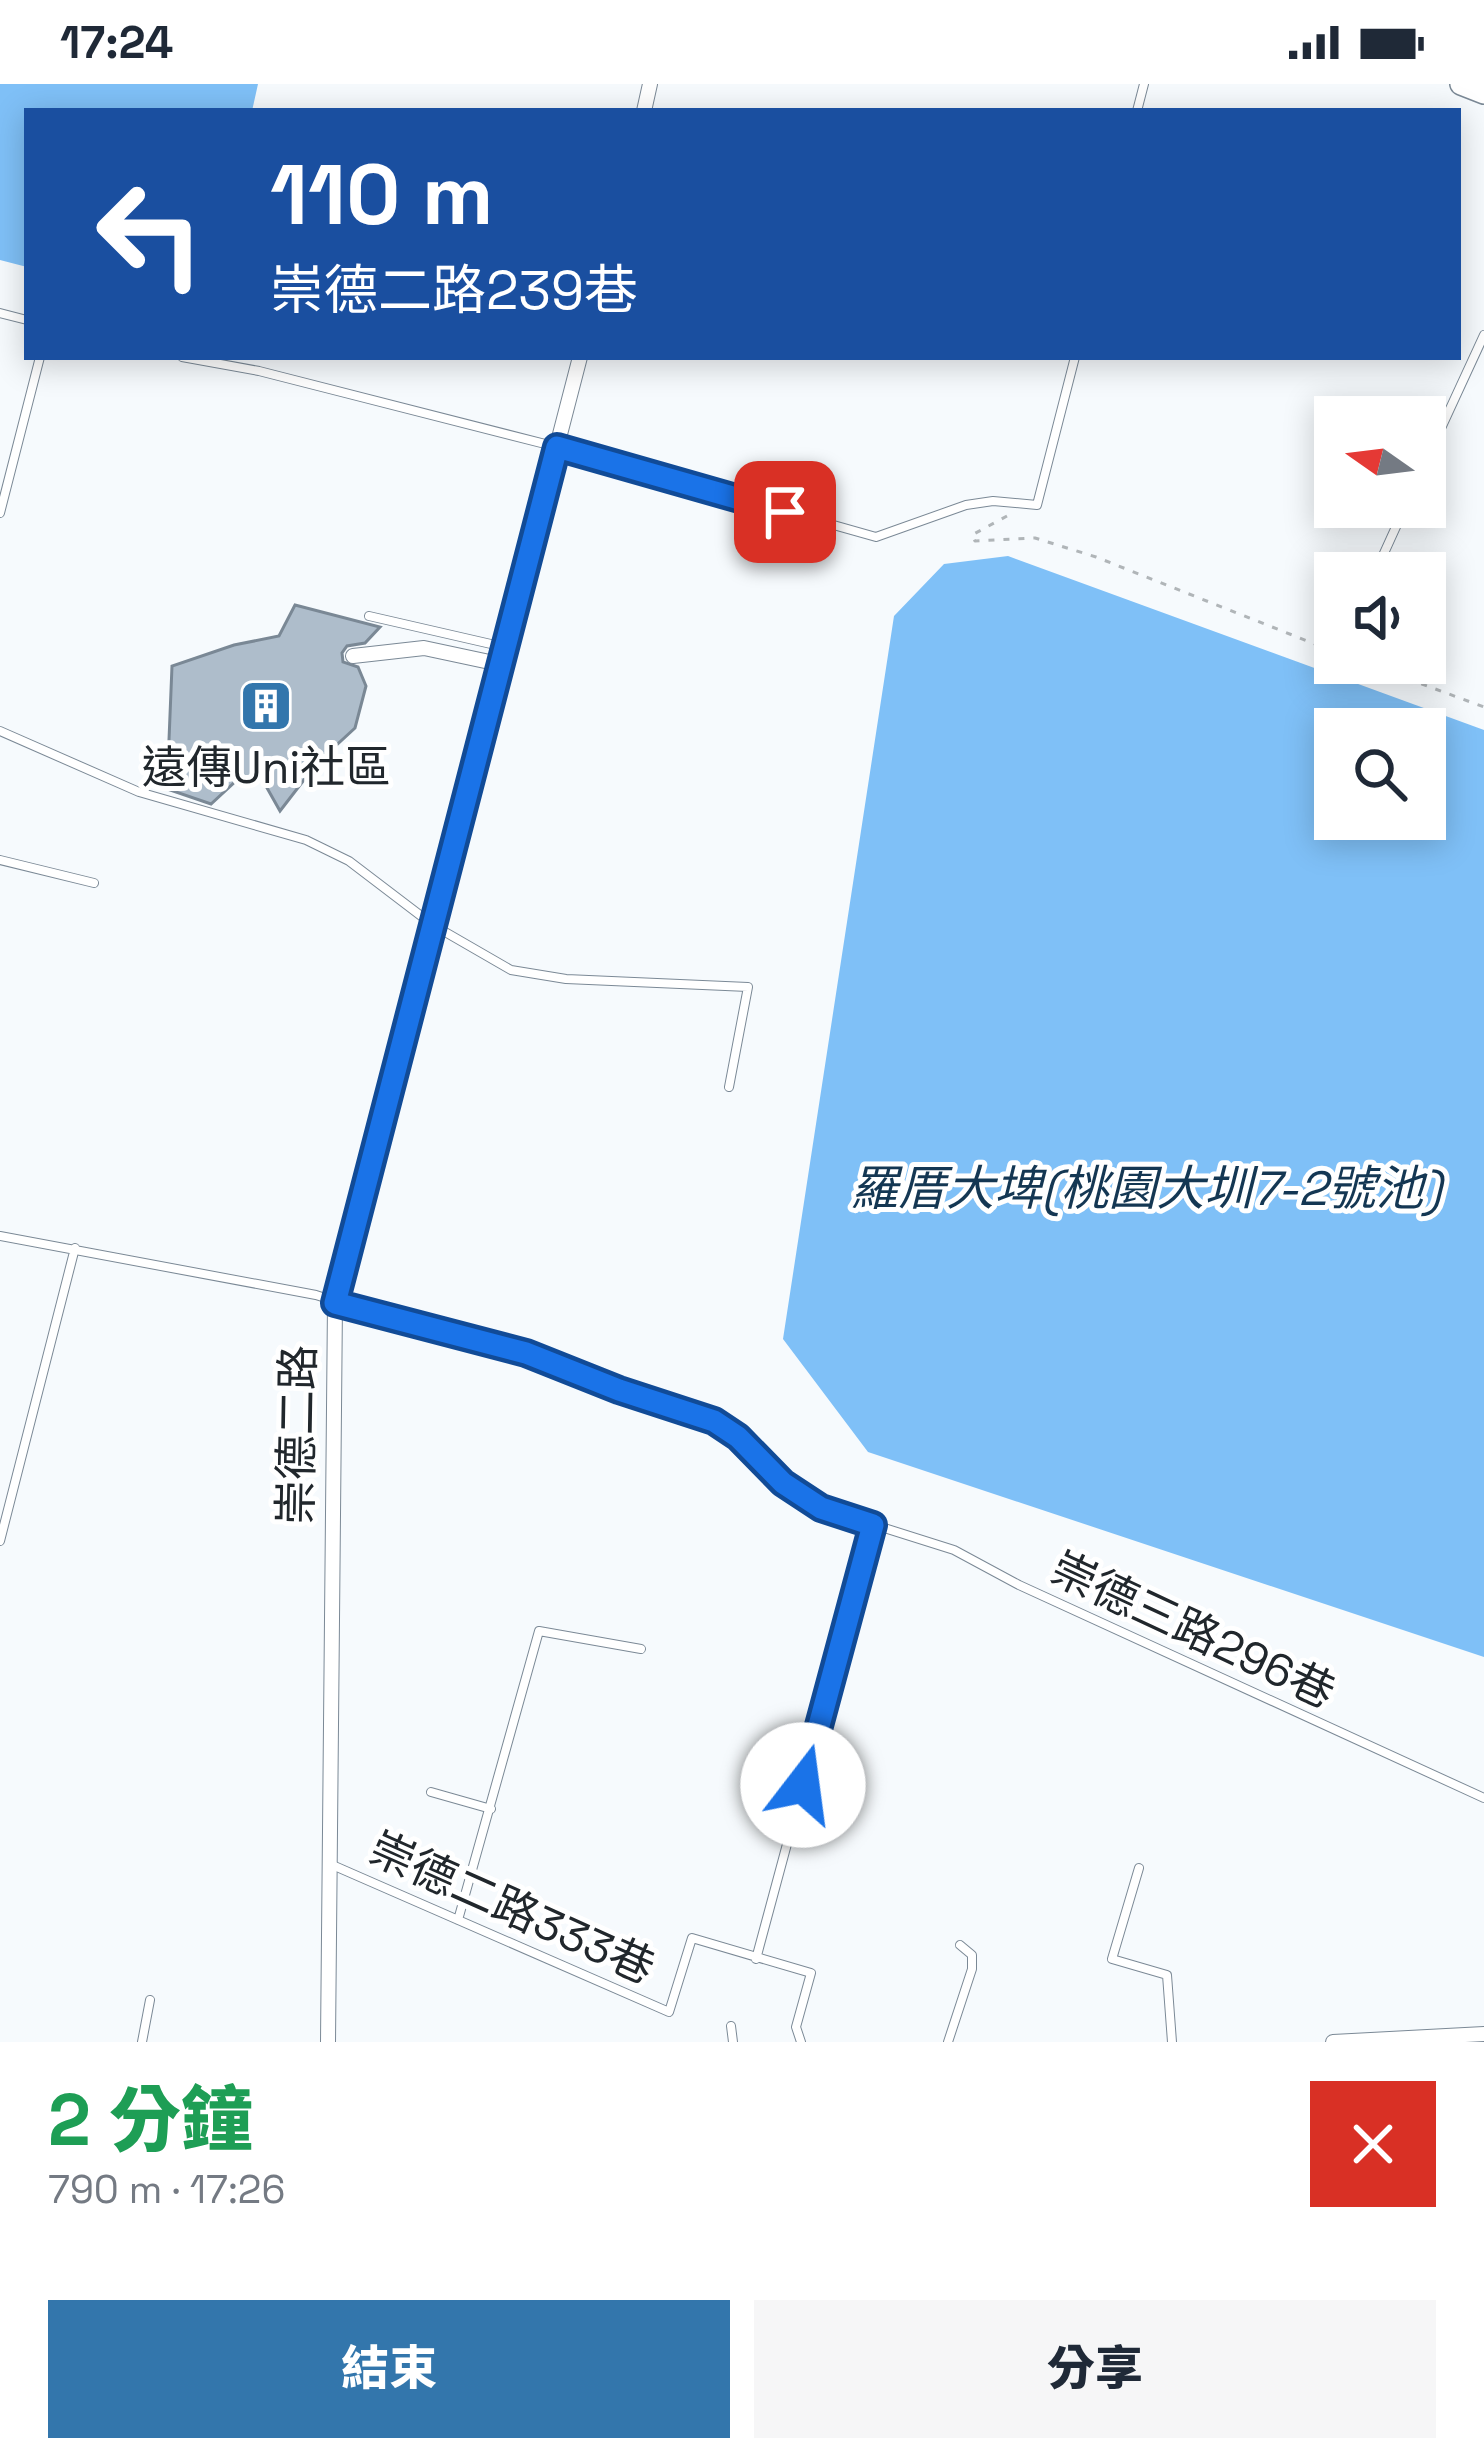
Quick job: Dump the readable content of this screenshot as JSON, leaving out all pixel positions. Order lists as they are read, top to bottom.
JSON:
{
  "streets": {
    "street": ["崇德二路"],
    "lane": ["崇德三路296巷", "崇德二路333巷"]
  },
  "crossings": [
    ["崇德二路", "崇德三路296巷"],
    ["崇德二路", "崇德二路333巷"]
  ],
  "water": ["羅厝大埤(桃園大圳7-2號池)"],
  "places": {
    "building": ["遠傳Uni社區"]
  },
  "north": "left",
  "page": {
    "status": "17:24",
    "turn": ["110 m", "崇德二路239巷"],
    "heading": ["2 分鐘", "790 m · 17:26"],
    "buttons": ["結束", "分享"]
  }
}
